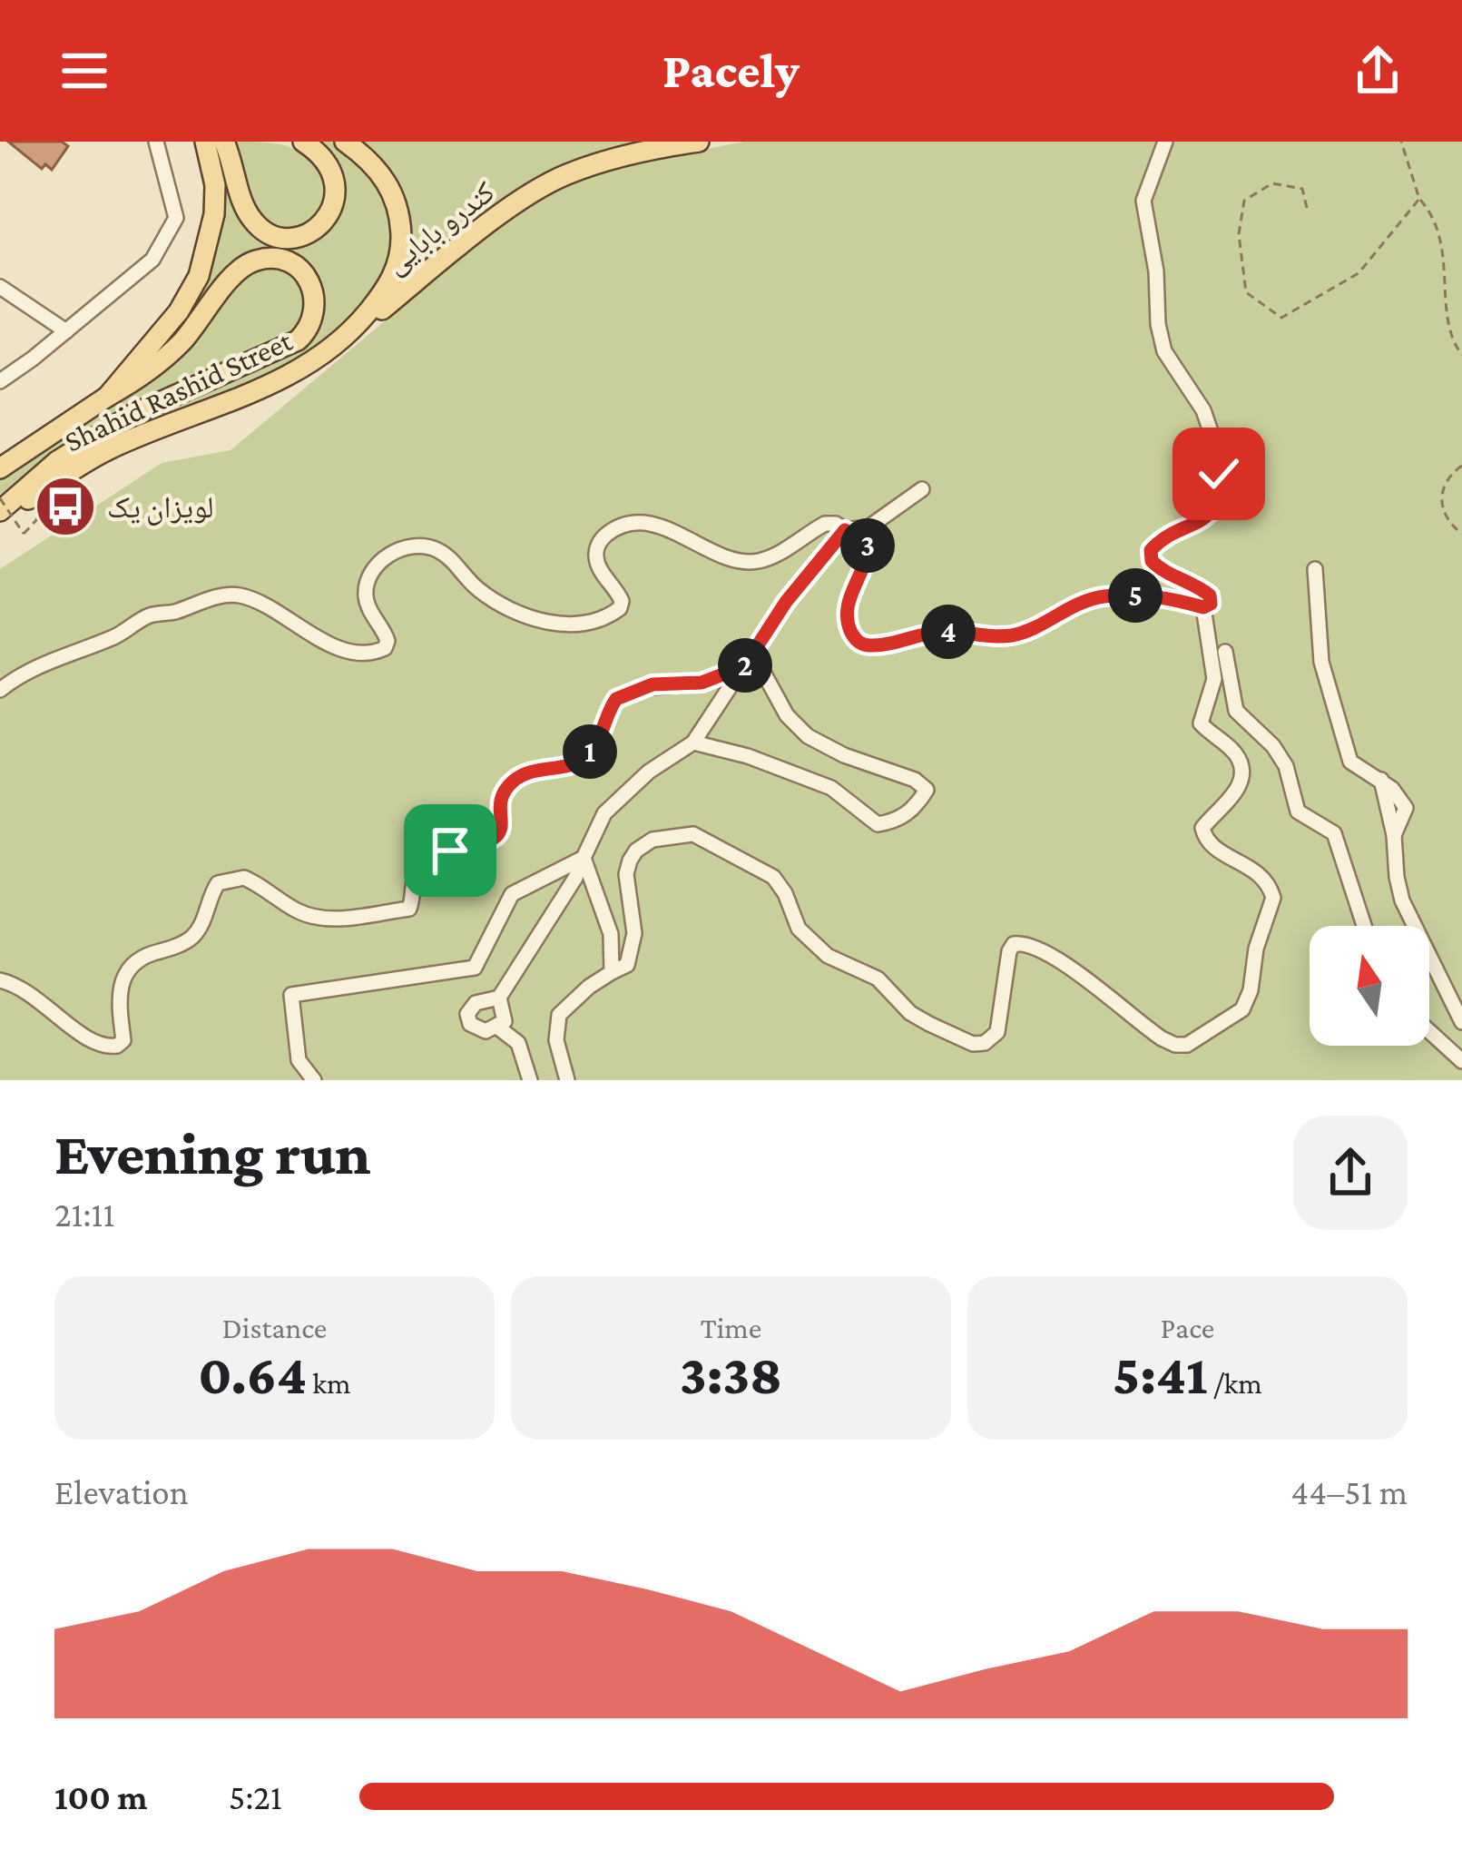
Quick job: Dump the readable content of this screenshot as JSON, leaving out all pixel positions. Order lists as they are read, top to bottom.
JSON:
{
  "streets": {
    "main road": ["کندرو بابایی", "Shahid Rashid Street"]
  },
  "crossings": [
    ["کندرو بابایی", "Shahid Rashid Street"]
  ],
  "places": {
    "bus stop": ["لویزان یک"]
  },
  "north": "top",
  "page": {
    "header": "Pacely",
    "pins": [
      "3",
      "5",
      "4",
      "2",
      "1"
    ],
    "heading": ["Evening run", "21:11"],
    "stats": [
      ["Distance", "0.64 km"],
      ["Time", "3:38"],
      ["Pace", "5:41 /km"]
    ],
    "chart": ["Elevation", "44–51 m"],
    "list": [
      {
        "name": "100 m",
        "note": "5:21"
      }
    ]
  }
}
